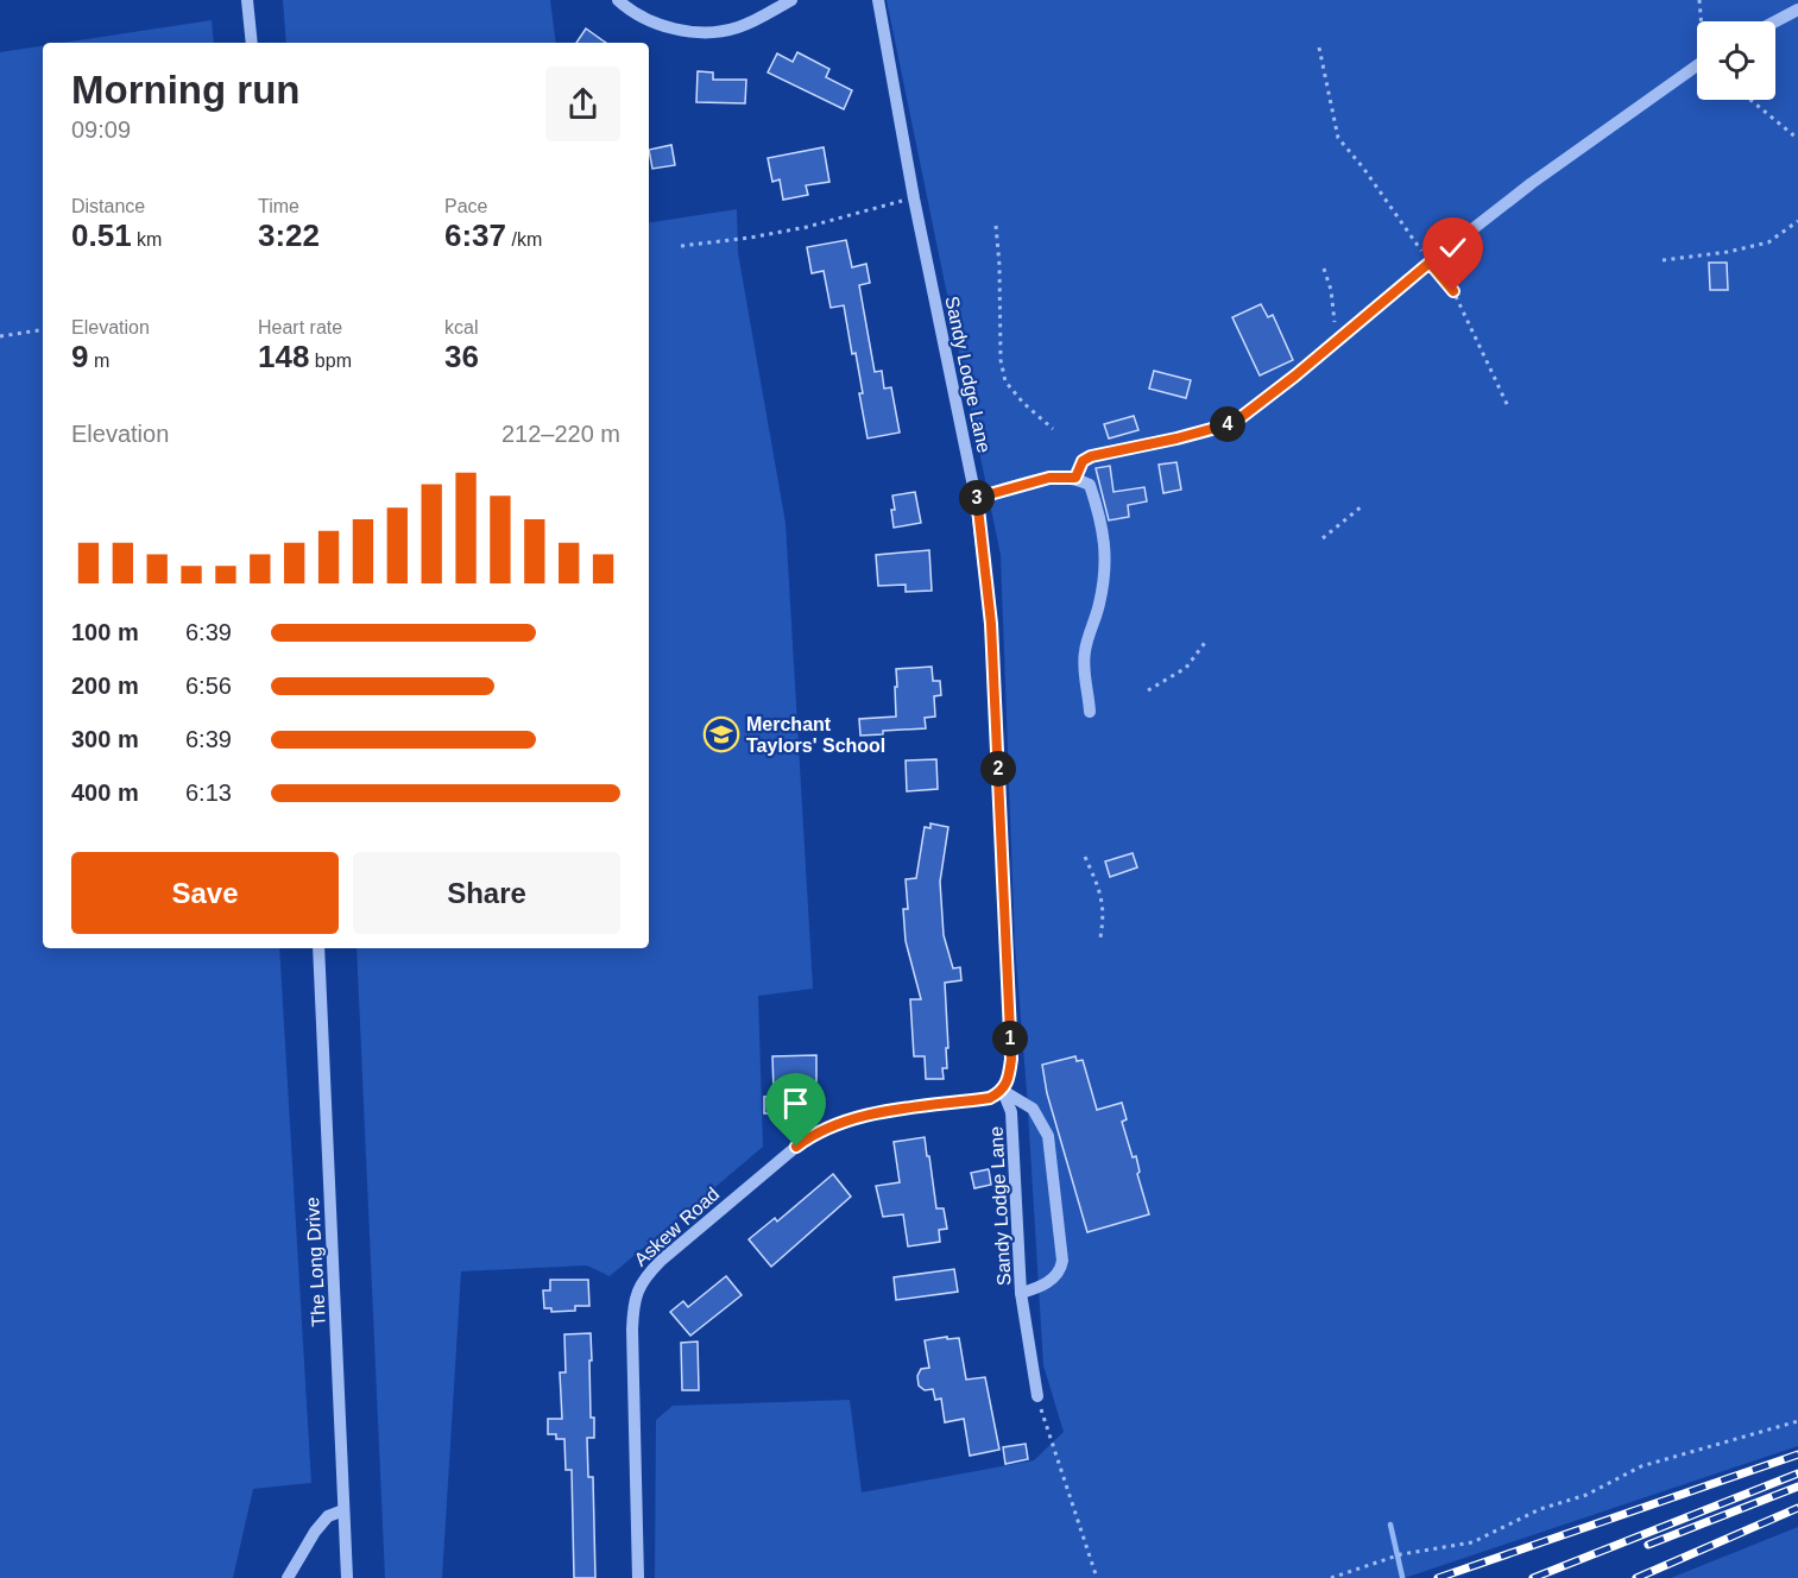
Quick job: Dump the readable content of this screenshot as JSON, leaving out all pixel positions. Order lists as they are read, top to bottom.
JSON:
{
  "streets": {
    "street": ["Sandy Lodge Lane", "Askew Road", "The Long Drive"]
  },
  "crossings": [
    ["Sandy Lodge Lane", "Askew Road"]
  ],
  "places": {
    "school or university": ["Merchant Taylors' School"]
  },
  "page": {
    "heading": ["Morning run", "09:09"],
    "stats": [
      ["Distance", "0.51 km"],
      ["Time", "3:22"],
      ["Pace", "6:37 /km"],
      ["Elevation", "9 m"],
      ["Heart rate", "148 bpm"],
      ["kcal", "36"]
    ],
    "pins": [
      "4",
      "3",
      "2",
      "1"
    ],
    "chart": ["Elevation", "212–220 m"],
    "list": [
      {
        "name": "100 m",
        "note": "6:39"
      },
      {
        "name": "200 m",
        "note": "6:56"
      },
      {
        "name": "300 m",
        "note": "6:39"
      },
      {
        "name": "400 m",
        "note": "6:13"
      }
    ],
    "buttons": ["Save", "Share"]
  }
}
